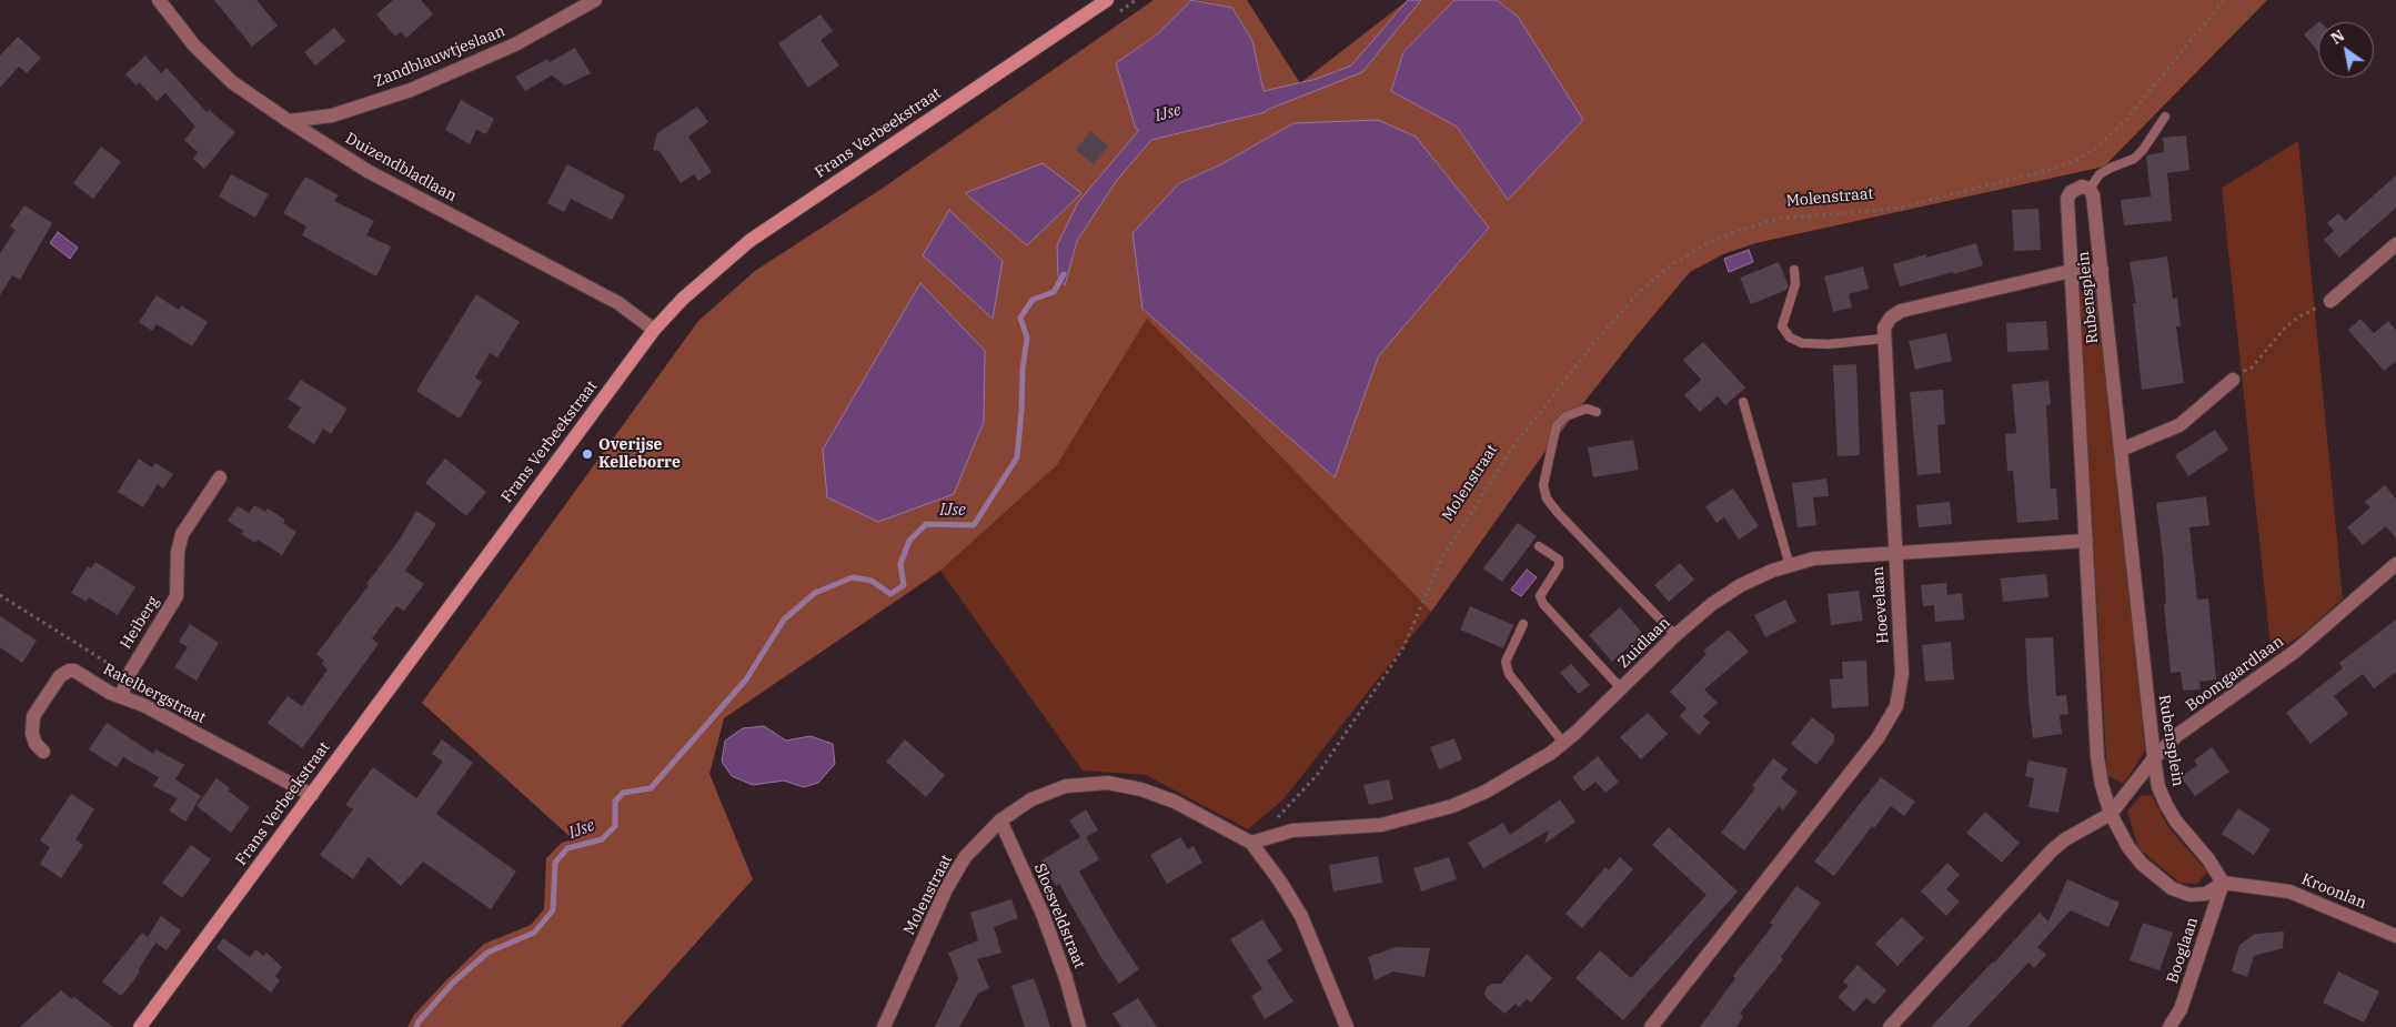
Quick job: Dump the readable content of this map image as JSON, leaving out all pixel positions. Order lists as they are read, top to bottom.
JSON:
{
  "streets": {
    "main road": ["Frans Verbeekstraat"],
    "street": [
      "Zandblauwtjeslaan",
      "Duizendbladlaan",
      "Molenstraat",
      "Rubensplein",
      "Hoevelaan",
      "Heiberg",
      "Zuidlaan",
      "Boomgaardlaan",
      "Ratelbergstraat",
      "Kroonlan",
      "Sloesveldstraat",
      "Booglaan"
    ]
  },
  "crossings": [
    ["Zandblauwtjeslaan", "Duizendbladlaan"],
    ["Frans Verbeekstraat", "Duizendbladlaan"],
    ["Frans Verbeekstraat", "Ratelbergstraat"],
    ["Molenstraat", "Zuidlaan"],
    ["Molenstraat", "Sloesveldstraat"],
    ["Rubensplein", "Hoevelaan"],
    ["Rubensplein", "Zuidlaan"],
    ["Rubensplein", "Boomgaardlaan"],
    ["Rubensplein", "Kroonlan"],
    ["Rubensplein", "Booglaan"],
    ["Hoevelaan", "Zuidlaan"],
    ["Heiberg", "Ratelbergstraat"],
    ["Kroonlan", "Booglaan"]
  ],
  "water": ["IJse"],
  "places": ["Overijse Kelleborre"],
  "north": "top left"
}
